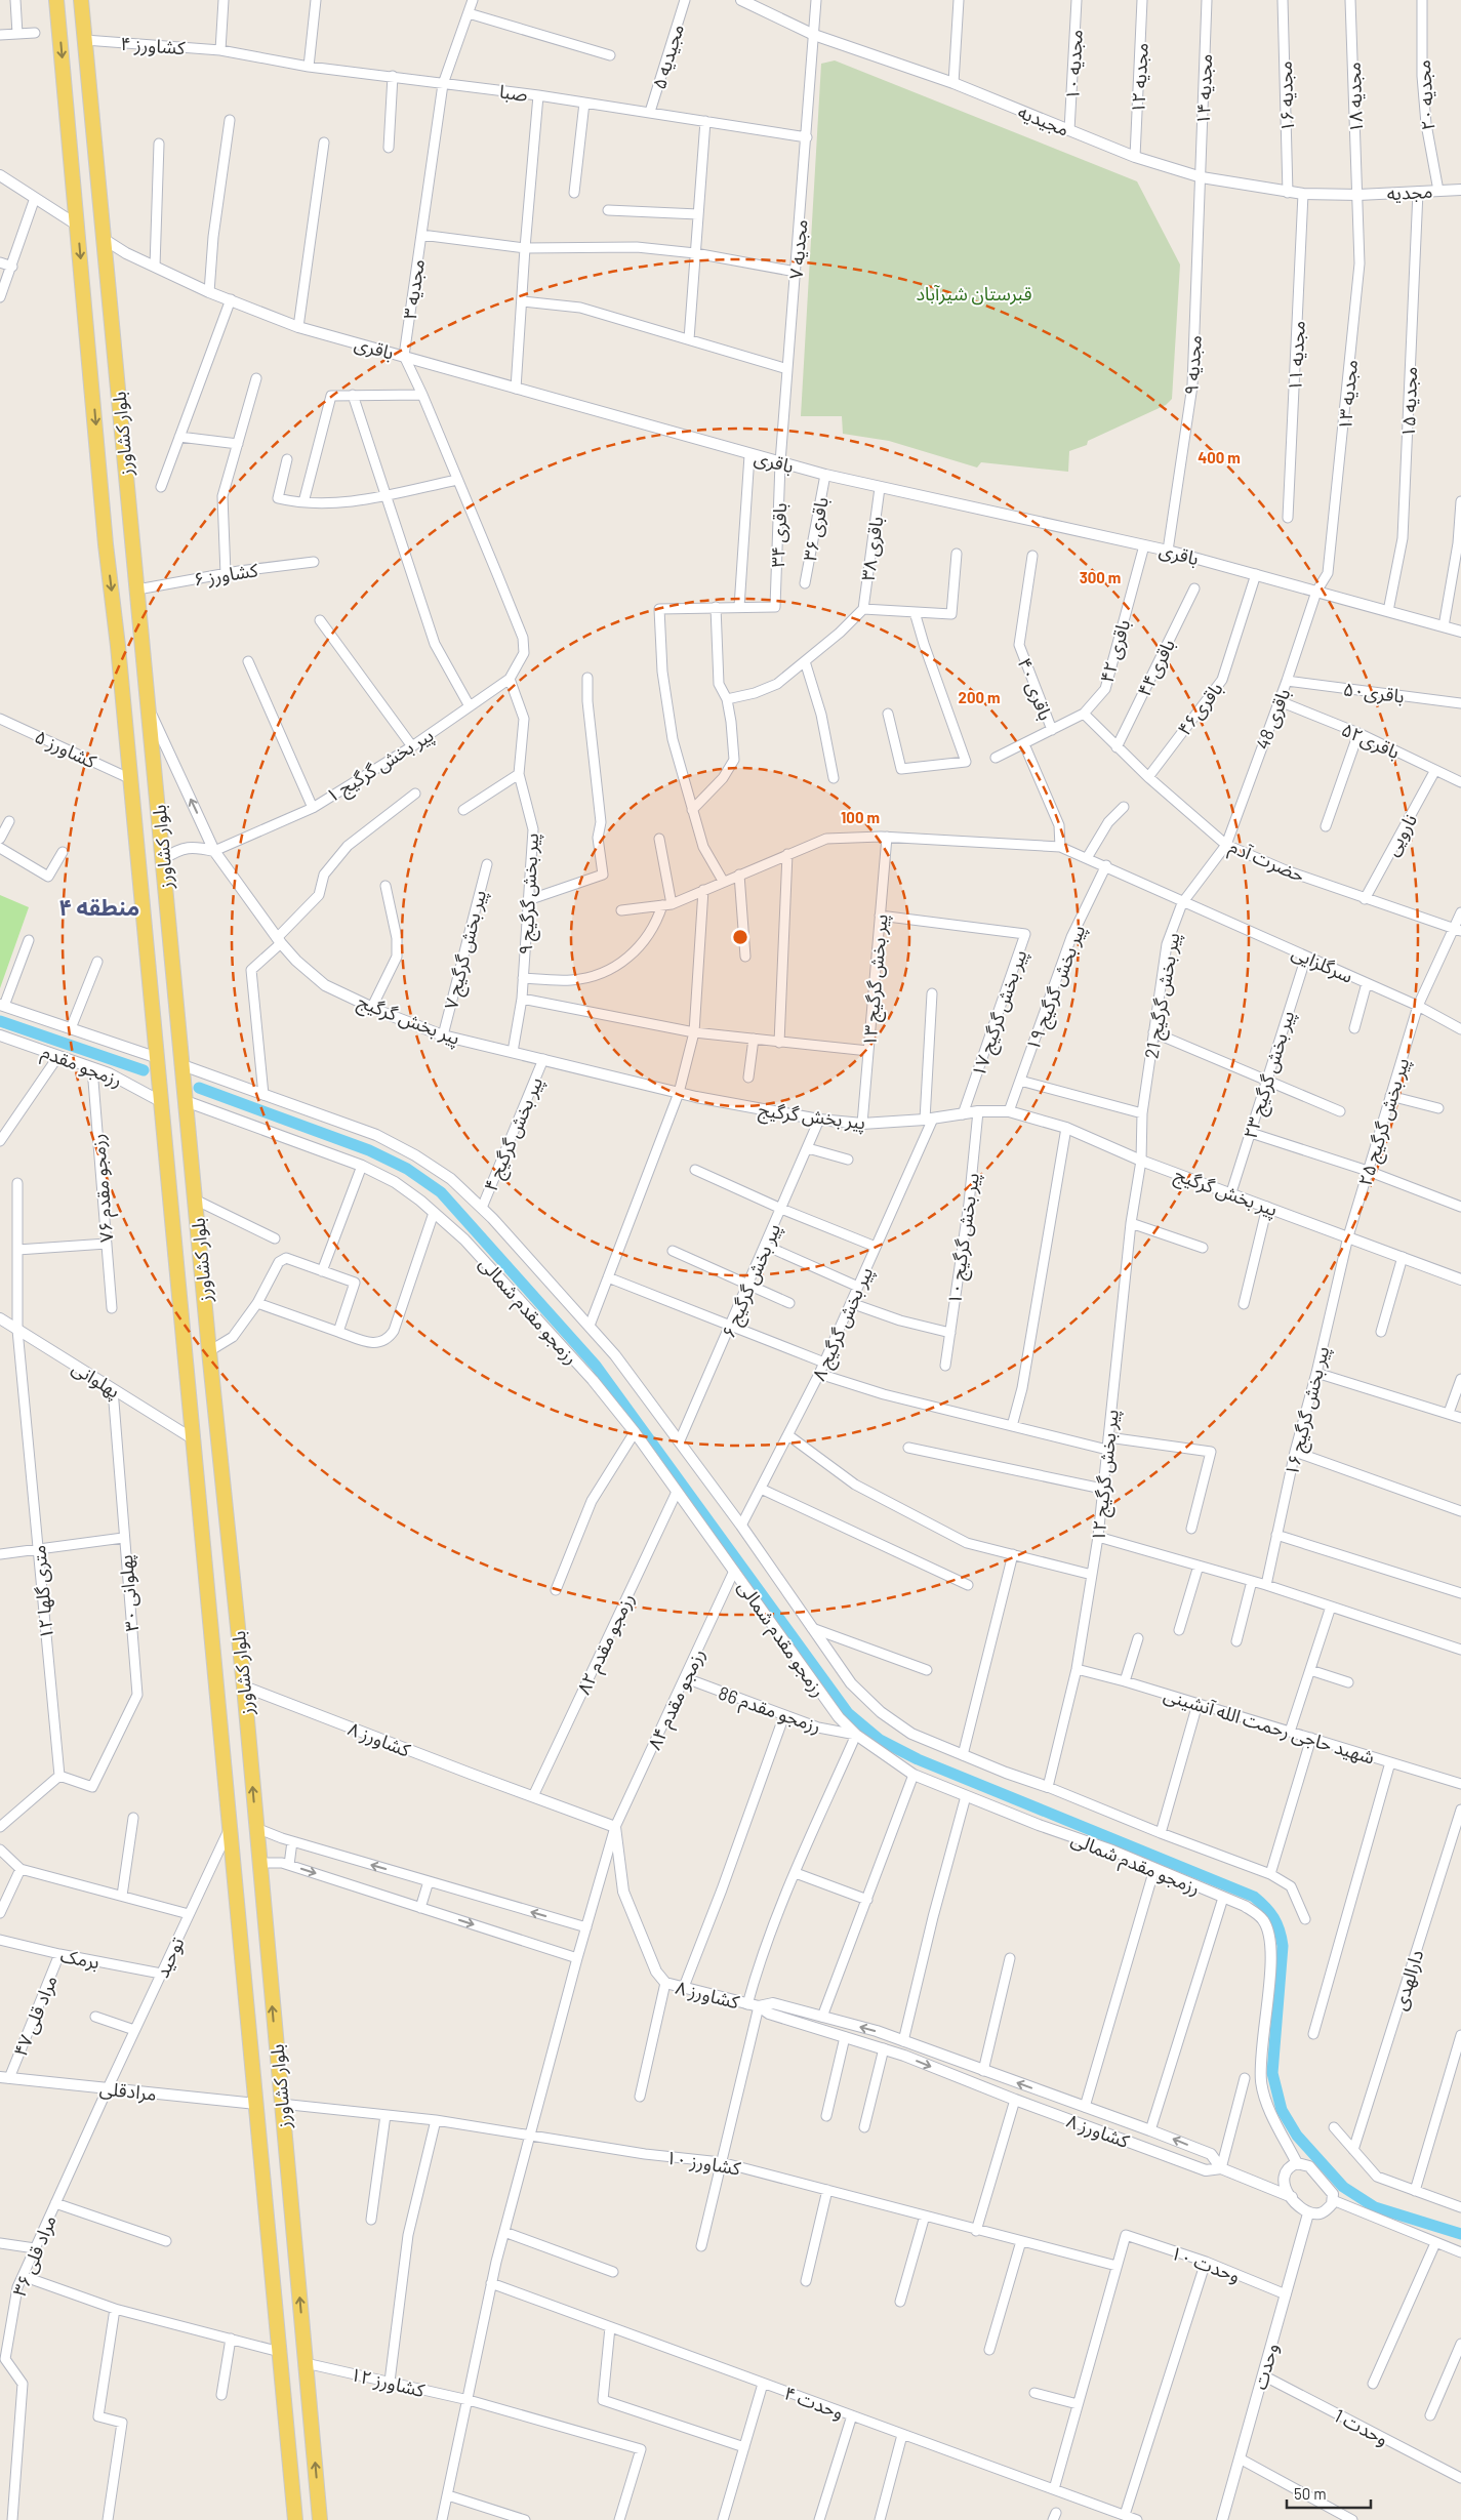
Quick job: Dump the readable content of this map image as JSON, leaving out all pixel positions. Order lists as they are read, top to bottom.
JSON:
{
  "streets": {
    "main road": ["بلوار کشاورز"],
    "street": [
      "کشاورز ۴",
      "مجیدیه ۵",
      "مجدیه ۱۰",
      "مجدیه ۱۲",
      "مجدیه ۱۴",
      "صبا",
      "مجدیه ۲۰",
      "مجدیه ۱۶",
      "مجدیه ۱۸",
      "مجیدیه",
      "مجدیه",
      "مجدیه ۷",
      "مجدیه ۳",
      "باقری",
      "مجدیه ۱۱",
      "مجدیه ۹",
      "مجدیه ۱۳",
      "مجدیه ۱۵",
      "باقری ۳۶",
      "باقری ۳۴",
      "باقری ۳۸",
      "کشاورز ۶",
      "باقری ۴۲",
      "باقری۴۴",
      "باقری ۴۰",
      "باقری۵۰",
      "باقری۴۶",
      "باقری 48",
      "باقری۵۲",
      "کشاورز ۵",
      "پیر بخش گرگیج ۱",
      "نارویی",
      "حضرت آدم",
      "پیر بخش گرگیج ۹",
      "پیر بخش گرگیج ۷",
      "سرگلزایی",
      "پیر بخش گرگیج ۱۳",
      "پیر بخش گرگیج ۱۹",
      "پیر بخش گرگیج 21",
      "پیر بخش گرگیج ۱۷",
      "پیر بخش گرگیج",
      "رزمجو مقدم",
      "پیر بخش گرگیج ۲۳",
      "پیر بخش گرگیج ۲۵",
      "پیر بخش گرگیج ۴",
      "رزمجو مقدم ۷۶",
      "پیر بخش گرگیج ۱۰",
      "پیر بخش گرگیج ۶",
      "رزمجو مقدم شمالی",
      "پیر بخش گرگیج ۸",
      "پهلوانی",
      "پیر بخش گرگیج ۱۶",
      "پیر بخش گرگیج ۱۲",
      "۱۲ متری گلها",
      "پهلوانی ۳۰",
      "رزمجو مقدم ۸۲",
      "رزمجو مقدم ۸۴",
      "رزمجو مقدم 86",
      "شهید حاجی رحمت الله آنشینی",
      "کشاورز ۸",
      "توحید",
      "برمک",
      "دارالهدی",
      "مراد قلی ۴۷",
      "مرادقلی",
      "کشاورز ۱۰",
      "مراد قلی ۳۶",
      "وحدت ۱۰",
      "وحدت",
      "کشاورز ۱۲",
      "وحدت ۴",
      "وحدت 1"
    ]
  },
  "crossings": [
    ["کشاورز ۴", "صبا"],
    ["کشاورز ۴", "بلوار کشاورز"],
    ["مجیدیه ۵", "صبا"],
    ["مجدیه ۱۰", "مجیدیه"],
    ["مجدیه ۱۲", "مجیدیه"],
    ["مجدیه ۱۴", "مجیدیه"],
    ["مجدیه ۱۴", "مجدیه ۹"],
    ["صبا", "مجدیه ۷"],
    ["صبا", "مجدیه ۳"],
    ["مجدیه ۲۰", "مجدیه"],
    ["مجدیه ۱۶", "مجیدیه"],
    ["مجدیه ۱۸", "مجیدیه"],
    ["مجدیه ۱۸", "مجدیه"],
    ["مجدیه ۱۸", "مجدیه ۱۳"],
    ["مجیدیه", "مجدیه"],
    ["مجیدیه", "مجدیه ۷"],
    ["مجیدیه", "مجدیه ۱۱"],
    ["مجیدیه", "مجدیه ۹"],
    ["مجیدیه", "مجدیه ۱۳"],
    ["مجدیه", "مجدیه ۱۳"],
    ["مجدیه", "مجدیه ۱۵"],
    ["مجدیه ۷", "باقری"],
    ["مجدیه ۷", "باقری ۳۴"],
    ["مجدیه ۳", "باقری"],
    ["باقری", "مجدیه ۹"],
    ["باقری", "مجدیه ۱۳"],
    ["باقری", "مجدیه ۱۵"],
    ["باقری", "بلوار کشاورز"],
    ["باقری", "باقری ۳۶"],
    ["باقری", "باقری ۳۴"],
    ["باقری", "باقری ۳۸"],
    ["باقری", "باقری ۴۲"],
    ["باقری", "باقری۴۶"],
    ["باقری", "باقری 48"],
    ["مجدیه ۱۳", "باقری 48"],
    ["بلوار کشاورز", "کشاورز ۶"],
    ["بلوار کشاورز", "کشاورز ۵"],
    ["بلوار کشاورز", "پیر بخش گرگیج"],
    ["بلوار کشاورز", "رزمجو مقدم"],
    ["بلوار کشاورز", "رزمجو مقدم شمالی"],
    ["بلوار کشاورز", "پهلوانی"],
    ["بلوار کشاورز", "کشاورز ۸"],
    ["بلوار کشاورز", "توحید"],
    ["بلوار کشاورز", "مرادقلی"],
    ["بلوار کشاورز", "کشاورز ۱۰"],
    ["بلوار کشاورز", "کشاورز ۱۲"],
    ["باقری ۴۲", "باقری ۴۰"],
    ["باقری ۴۲", "حضرت آدم"],
    ["باقری۴۴", "حضرت آدم"],
    ["باقری۵۰", "باقری 48"],
    ["باقری۴۶", "حضرت آدم"],
    ["باقری 48", "باقری۵۲"],
    ["باقری 48", "حضرت آدم"],
    ["باقری 48", "پیر بخش گرگیج 21"],
    ["باقری۵۲", "نارویی"],
    ["پیر بخش گرگیج ۱", "پیر بخش گرگیج ۹"],
    ["پیر بخش گرگیج ۱", "پیر بخش گرگیج"],
    ["نارویی", "حضرت آدم"],
    ["حضرت آدم", "پیر بخش گرگیج 21"],
    ["حضرت آدم", "پیر بخش گرگیج ۲۵"],
    ["پیر بخش گرگیج ۹", "پیر بخش گرگیج"],
    ["پیر بخش گرگیج ۷", "پیر بخش گرگیج"],
    ["سرگلزایی", "پیر بخش گرگیج ۱۳"],
    ["سرگلزایی", "پیر بخش گرگیج ۱۹"],
    ["سرگلزایی", "پیر بخش گرگیج 21"],
    ["سرگلزایی", "پیر بخش گرگیج ۲۳"],
    ["سرگلزایی", "پیر بخش گرگیج ۲۵"],
    ["پیر بخش گرگیج ۱۳", "پیر بخش گرگیج ۱۷"],
    ["پیر بخش گرگیج ۱۳", "پیر بخش گرگیج"],
    ["پیر بخش گرگیج ۱۹", "پیر بخش گرگیج"],
    ["پیر بخش گرگیج 21", "پیر بخش گرگیج"],
    ["پیر بخش گرگیج 21", "پیر بخش گرگیج ۱۲"],
    ["پیر بخش گرگیج ۱۷", "پیر بخش گرگیج"],
    ["پیر بخش گرگیج", "پیر بخش گرگیج ۲۳"],
    ["پیر بخش گرگیج", "پیر بخش گرگیج ۲۵"],
    ["پیر بخش گرگیج", "پیر بخش گرگیج ۴"],
    ["پیر بخش گرگیج", "پیر بخش گرگیج ۱۰"],
    ["پیر بخش گرگیج", "پیر بخش گرگیج ۶"],
    ["پیر بخش گرگیج", "پیر بخش گرگیج ۸"],
    ["پیر بخش گرگیج", "پیر بخش گرگیج ۱۶"],
    ["پیر بخش گرگیج", "پیر بخش گرگیج ۱۲"],
    ["رزمجو مقدم", "رزمجو مقدم ۷۶"],
    ["پیر بخش گرگیج ۲۵", "پیر بخش گرگیج ۱۶"],
    ["رزمجو مقدم شمالی", "رزمجو مقدم ۸۲"],
    ["رزمجو مقدم شمالی", "رزمجو مقدم ۸۴"],
    ["رزمجو مقدم شمالی", "رزمجو مقدم 86"],
    ["رزمجو مقدم شمالی", "وحدت"],
    ["پهلوانی", "۱۲ متری گلها"],
    ["پهلوانی", "پهلوانی ۳۰"],
    ["پیر بخش گرگیج ۱۲", "شهید حاجی رحمت الله آنشینی"],
    ["۱۲ متری گلها", "پهلوانی ۳۰"],
    ["رزمجو مقدم ۸۲", "کشاورز ۸"],
    ["رزمجو مقدم ۸۴", "رزمجو مقدم 86"],
    ["رزمجو مقدم ۸۴", "کشاورز ۸"],
    ["رزمجو مقدم ۸۴", "کشاورز ۱۰"],
    ["رزمجو مقدم ۸۴", "کشاورز ۱۲"],
    ["رزمجو مقدم ۸۴", "وحدت ۴"],
    ["توحید", "برمک"],
    ["توحید", "مرادقلی"],
    ["توحید", "مراد قلی ۳۶"],
    ["برمک", "مراد قلی ۴۷"],
    ["مراد قلی ۴۷", "مرادقلی"],
    ["مرادقلی", "مراد قلی ۳۶"],
    ["کشاورز ۱۰", "وحدت ۱۰"],
    ["وحدت ۱۰", "وحدت"],
    ["وحدت", "وحدت 1"]
  ],
  "districts": ["منطقه ۴"],
  "parks": ["قبرستان شیرآباد"],
  "scale_bar": "50 m",
  "rings": [
    "400 m",
    "300 m",
    "200 m",
    "100 m"
  ]
}
